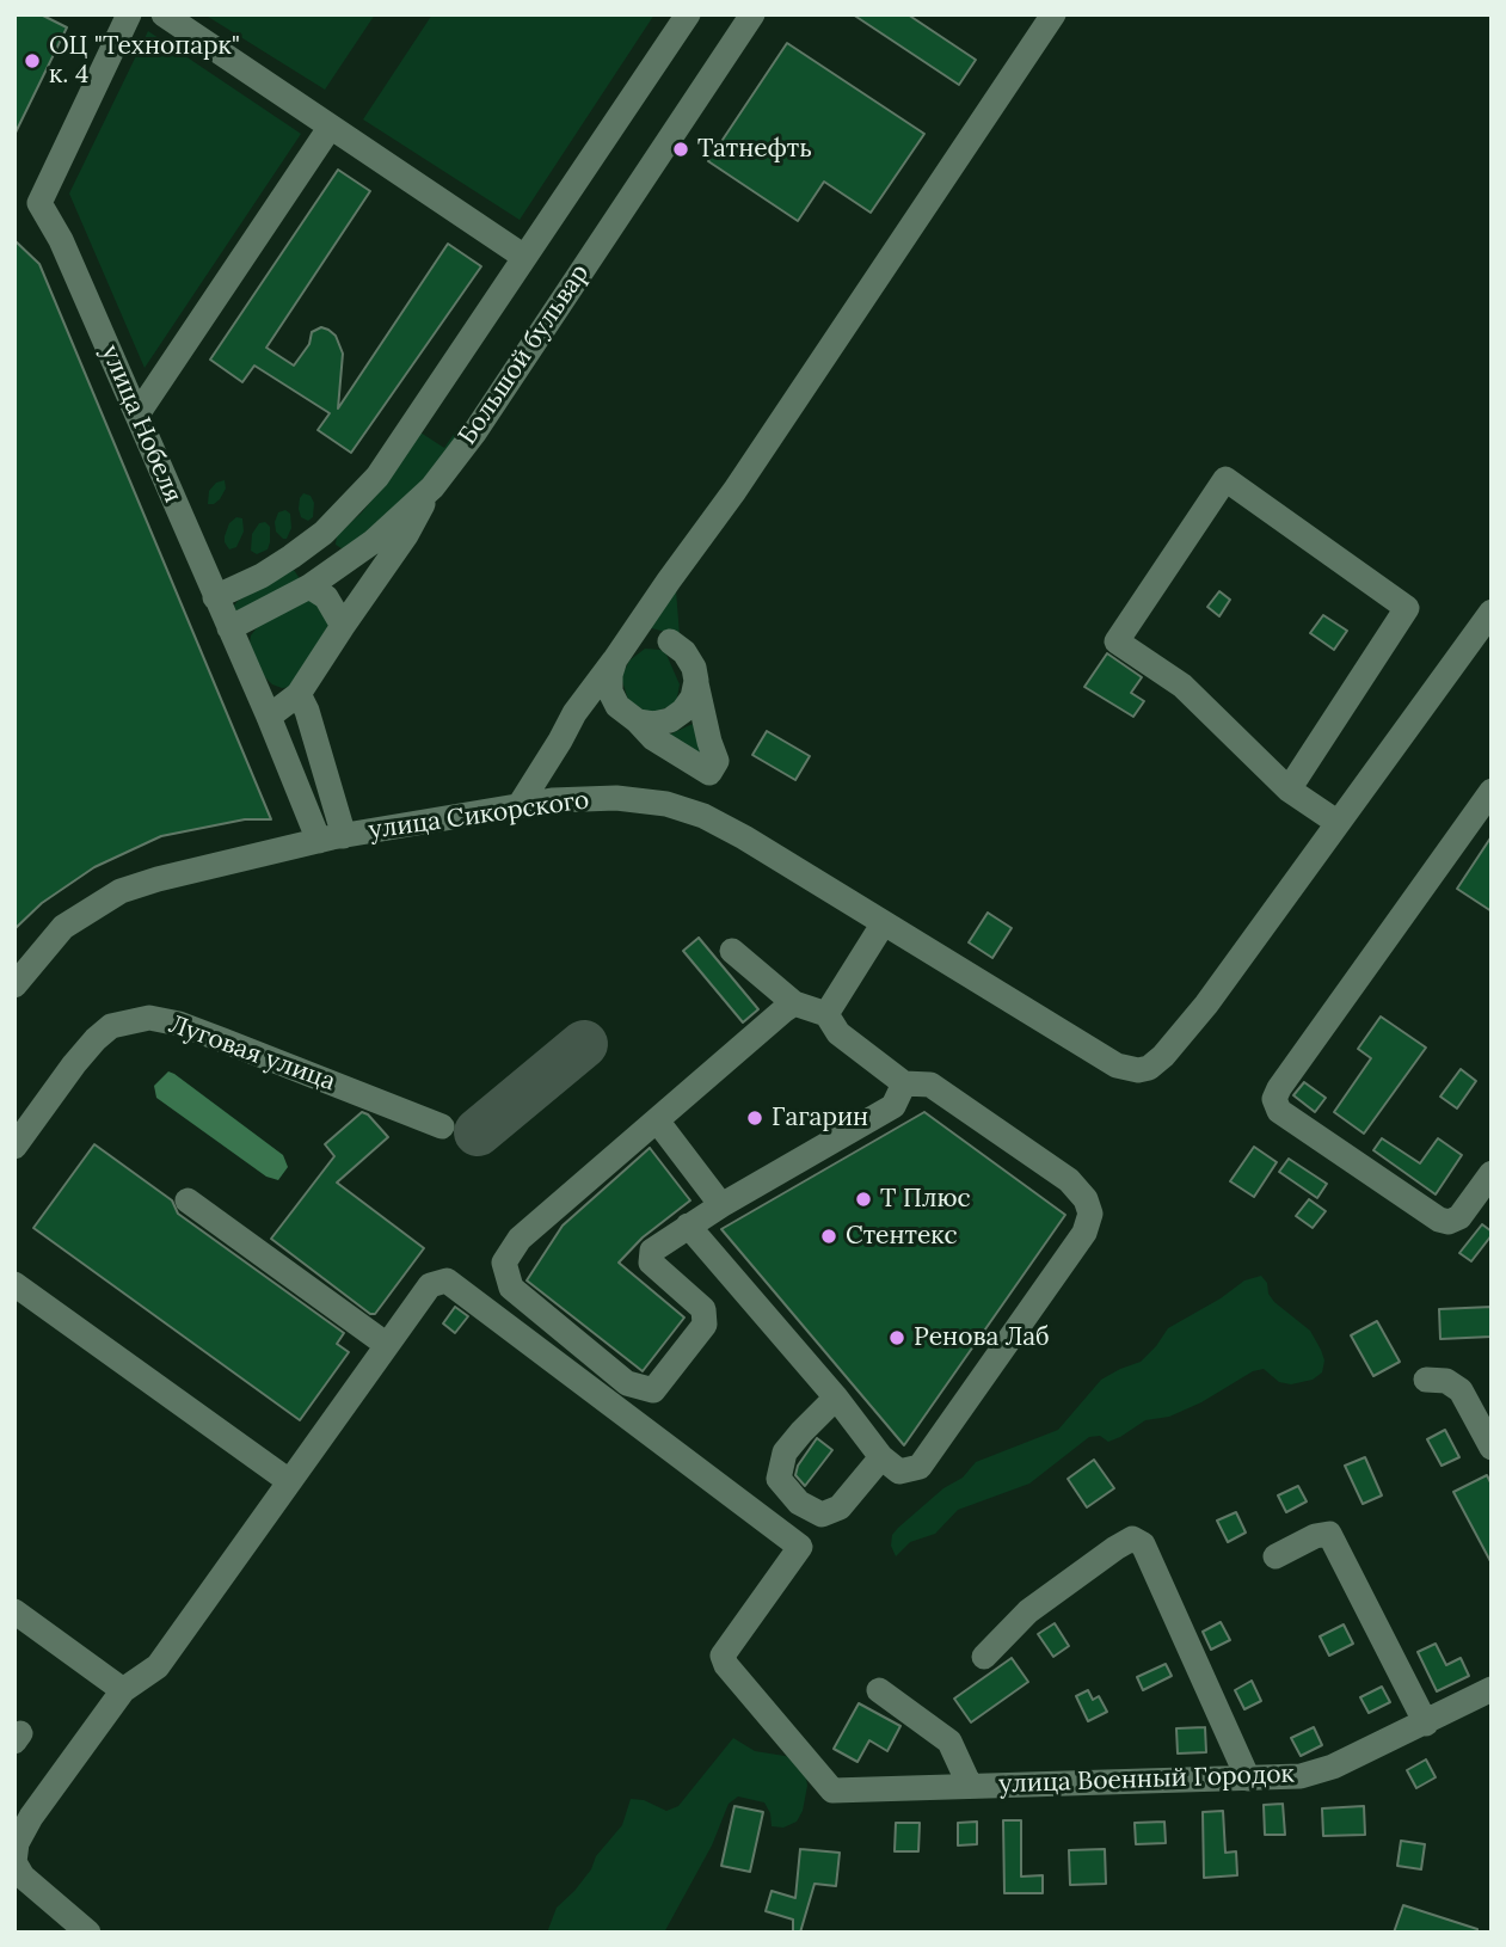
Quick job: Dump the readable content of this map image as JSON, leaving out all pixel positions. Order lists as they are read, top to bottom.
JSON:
{
  "streets": {
    "street": [
      "Большой бульвар",
      "улица Нобеля",
      "улица Сикорского",
      "Луговая улица",
      "улица Военный Городок"
    ]
  },
  "crossings": [
    ["Большой бульвар", "улица Нобеля"],
    ["улица Нобеля", "улица Сикорского"]
  ],
  "places": [
    "ОЦ \"Технопарк\" к. 4",
    "Татнефть",
    "Гагарин",
    "Т Плюс",
    "Стентекс",
    "Ренова Лаб"
  ]
}
